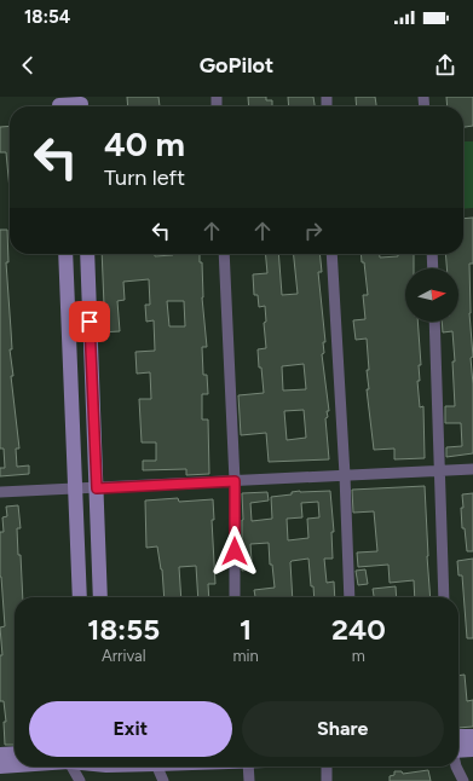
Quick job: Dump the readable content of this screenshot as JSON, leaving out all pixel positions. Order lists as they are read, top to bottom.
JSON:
{
  "north": "right",
  "page": {
    "status": "18:54",
    "header": "GoPilot",
    "turn": ["40 m", "Turn left"],
    "eta": [
      "18:55",
      "Arrival",
      "1",
      "min",
      "240",
      "m"
    ],
    "buttons": ["Exit", "Share"]
  }
}
